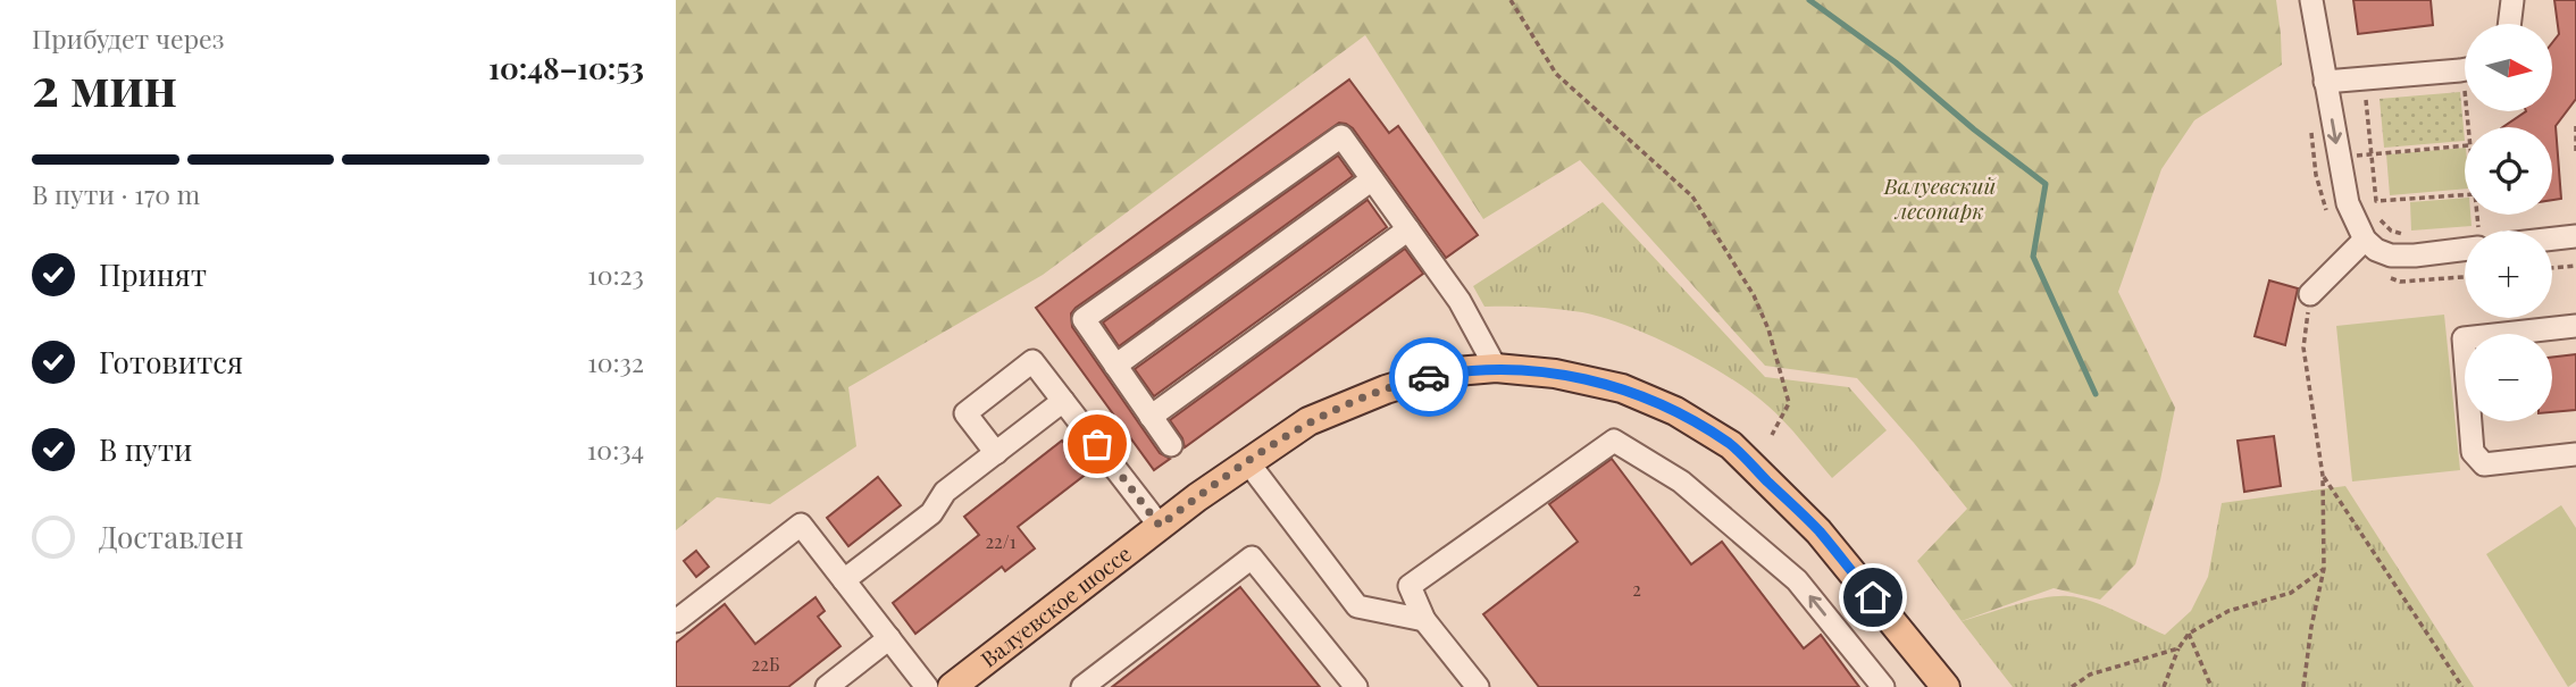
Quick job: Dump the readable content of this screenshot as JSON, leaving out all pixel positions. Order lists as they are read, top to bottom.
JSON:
{
  "streets": {
    "main road": ["Валуевское шоссе"]
  },
  "parks": ["Валуевский лесопарк"],
  "house_numbers": ["22/1", "2", "22Б"],
  "north": "right",
  "page": {
    "heading": ["2 мин", "Прибудет через", "10:48–10:53"],
    "map_buttons": ["+", "−"],
    "bar": "В пути · 170 m",
    "list": [
      ["Принят", "10:23"],
      ["Готовится", "10:32"],
      ["В пути", "10:34"],
      "Доставлен"
    ]
  }
}
